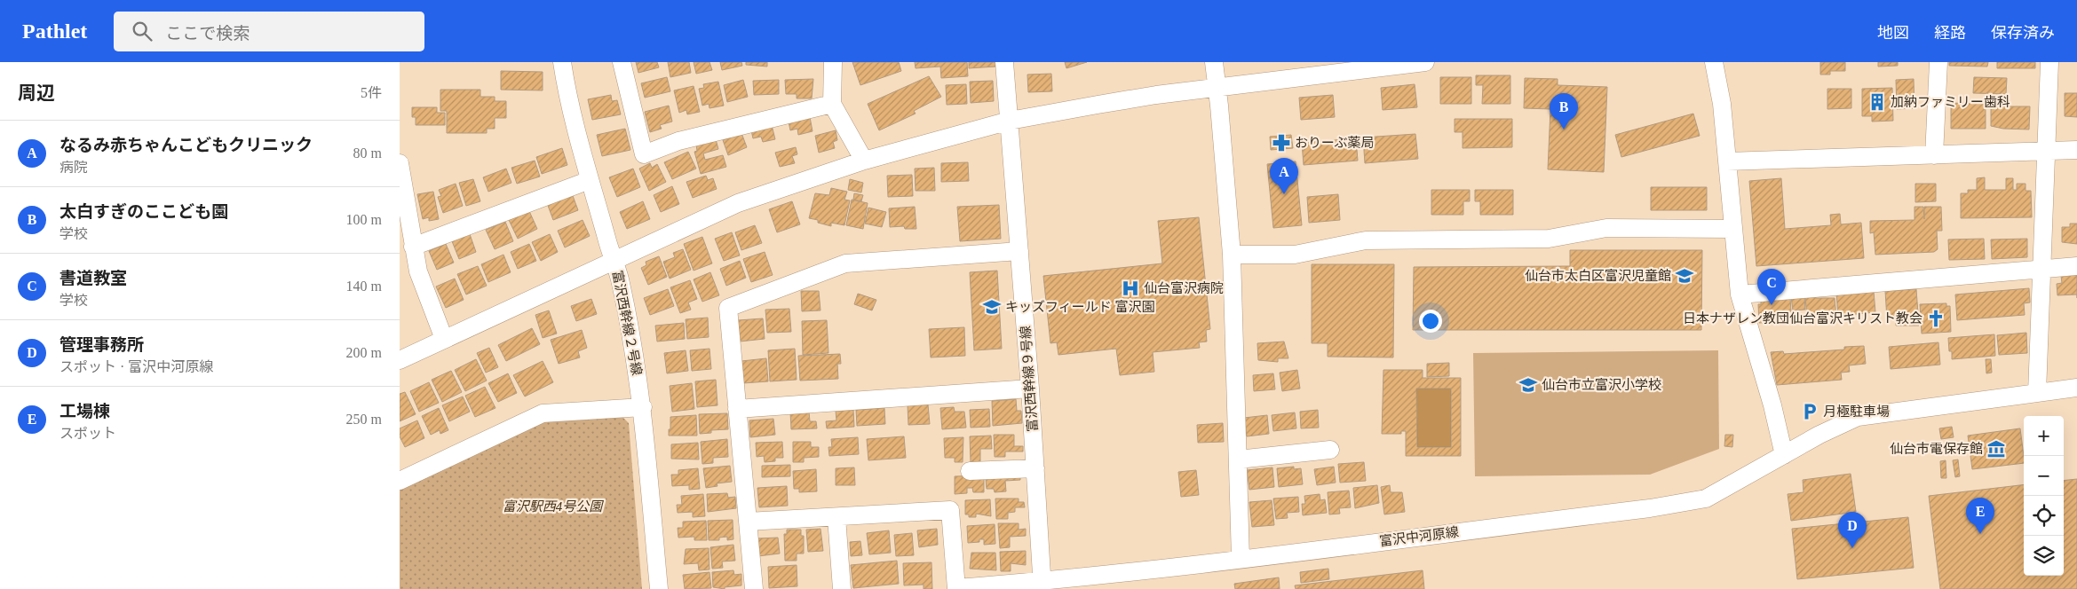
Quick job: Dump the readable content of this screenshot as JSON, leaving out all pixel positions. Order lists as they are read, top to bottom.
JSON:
{
  "streets": {
    "street": ["富沢西幹線２号線", "富沢西幹線９号線", "富沢中河原線"]
  },
  "crossings": [
    ["富沢西幹線９号線", "富沢中河原線"]
  ],
  "parks": ["富沢駅西4号公園"],
  "places": {
    "building": ["加納ファミリー歯科"],
    "pharmacy": ["おりーぶ薬局"],
    "school or university": ["仙台市太白区富沢児童館", "キッズフィールド 富沢園", "仙台市立富沢小学校"],
    "hospital": ["仙台富沢病院"],
    "church": ["日本ナザレン教団仙台富沢キリスト教会"],
    "parking": ["月極駐車場"],
    "museum": ["仙台市電保存館"]
  },
  "page": {
    "header": "Pathlet",
    "search": "ここで検索",
    "nav": ["地図", "経路", "保存済み"],
    "heading": ["周辺", "5件"],
    "pins": [
      "B",
      "A",
      "C",
      "E",
      "D"
    ],
    "list": [
      {
        "mark": "A",
        "name": "なるみ赤ちゃんこどもクリニック",
        "note": "病院",
        "value": "80 m"
      },
      {
        "mark": "B",
        "name": "太白すぎのここども園",
        "note": "学校",
        "value": "100 m"
      },
      {
        "mark": "C",
        "name": "書道教室",
        "note": "学校",
        "value": "140 m"
      },
      {
        "mark": "D",
        "name": "管理事務所",
        "note": "スポット · 富沢中河原線",
        "value": "200 m"
      },
      {
        "mark": "E",
        "name": "工場棟",
        "note": "スポット",
        "value": "250 m"
      }
    ],
    "map_buttons": ["+", "−"]
  }
}
